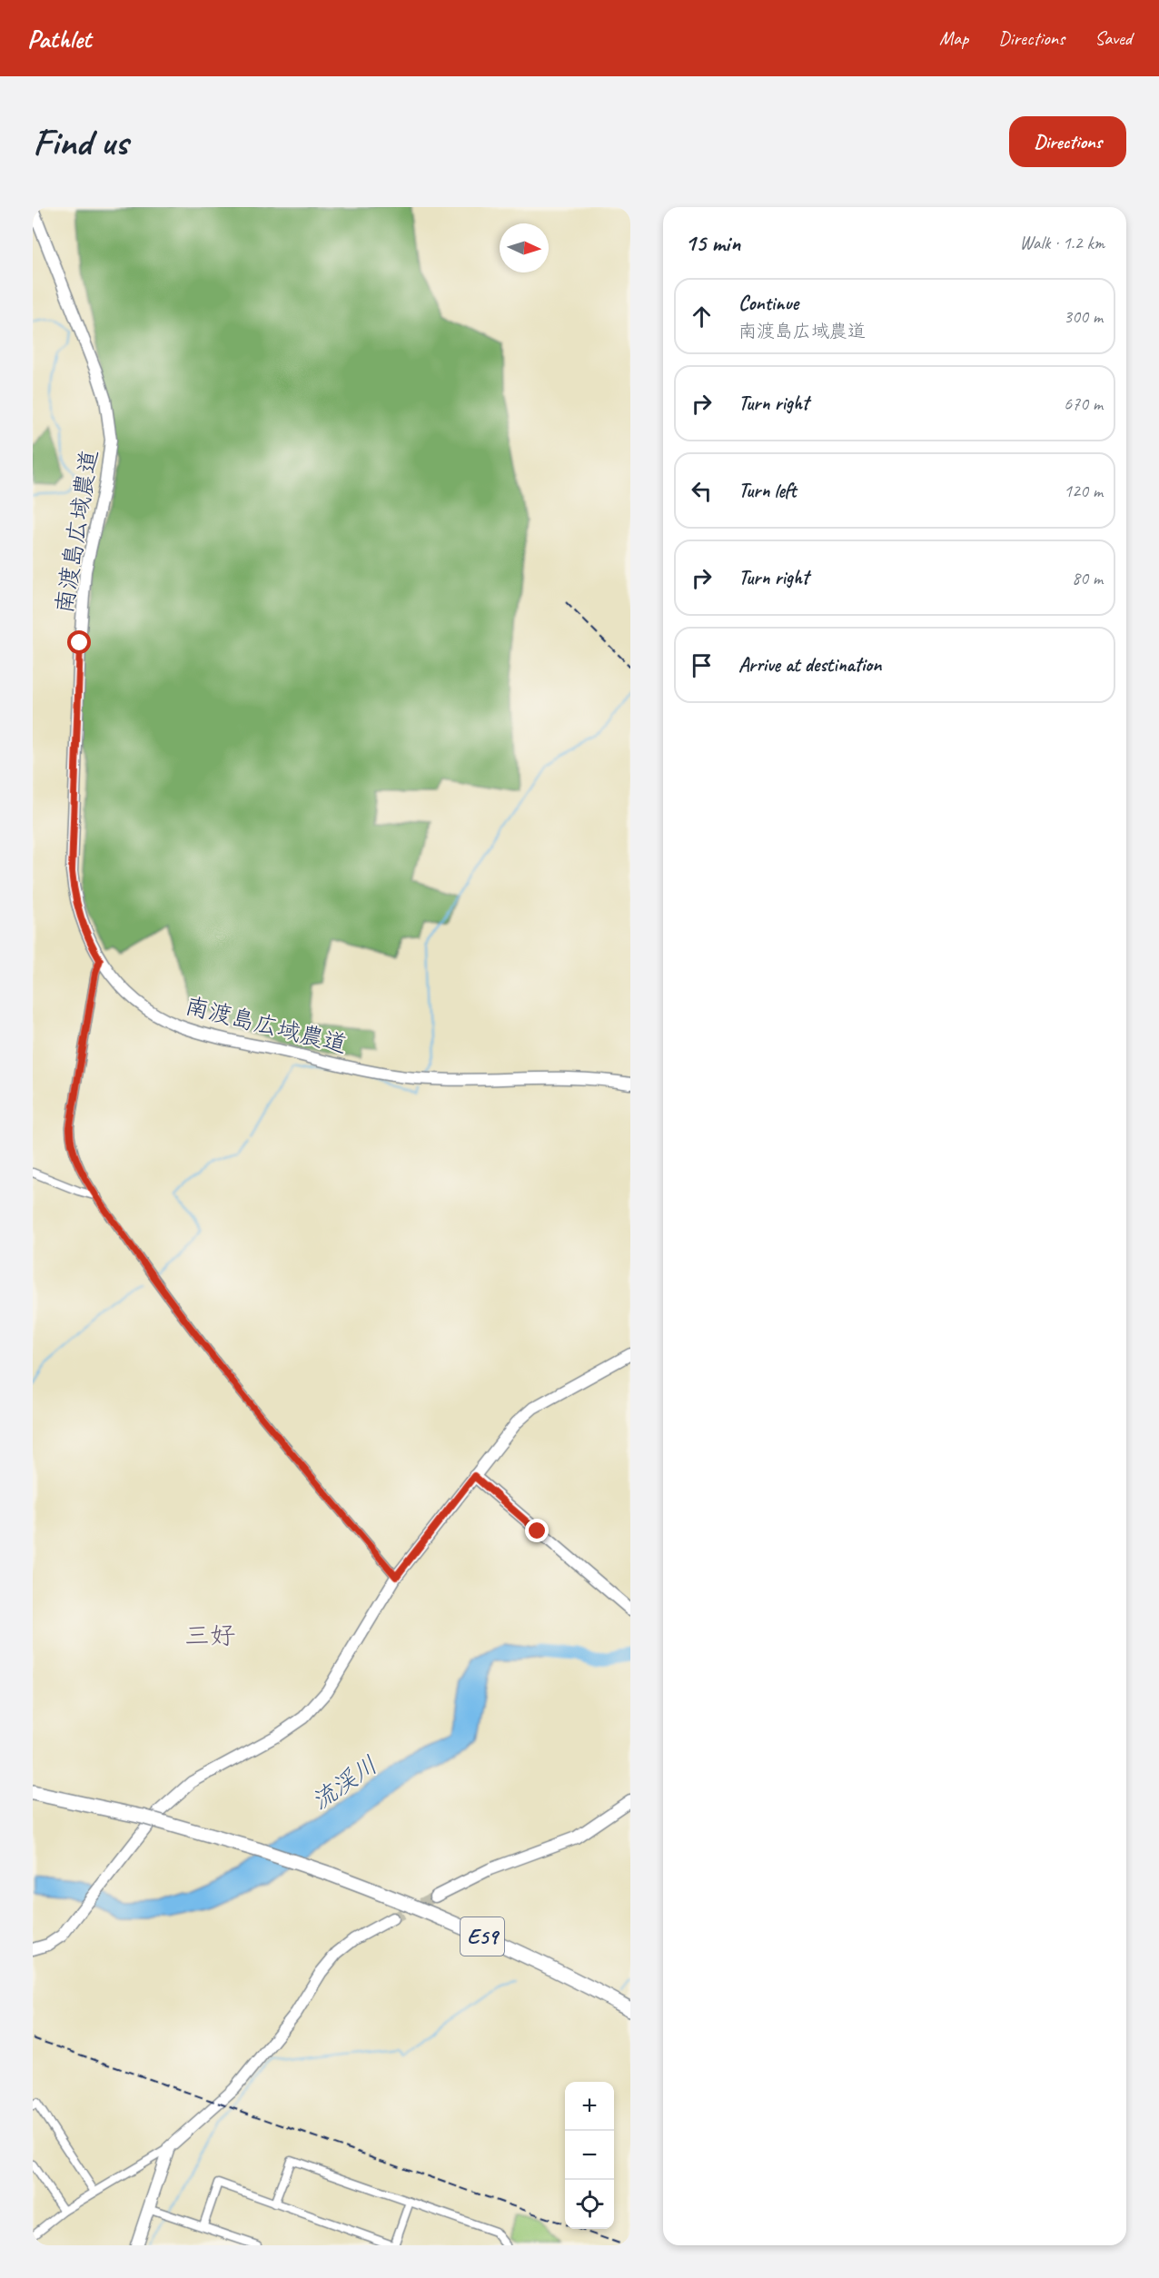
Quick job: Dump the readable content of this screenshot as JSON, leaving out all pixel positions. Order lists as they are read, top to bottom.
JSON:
{
  "streets": {
    "highway": ["E59"],
    "street": ["南渡島広域農道"]
  },
  "districts": ["三好"],
  "water": ["流渓川"],
  "north": "right",
  "page": {
    "header": "Pathlet",
    "nav": ["Map", "Directions", "Saved"],
    "buttons": "Directions",
    "title": "Find us",
    "heading": ["15 min", "Walk · 1.2 km"],
    "list": [
      ["Continue", "南渡島広域農道", "300 m"],
      ["Turn right", "670 m"],
      ["Turn left", "120 m"],
      ["Turn right", "80 m"],
      "Arrive at destination"
    ],
    "map_buttons": ["+", "−"]
  }
}
